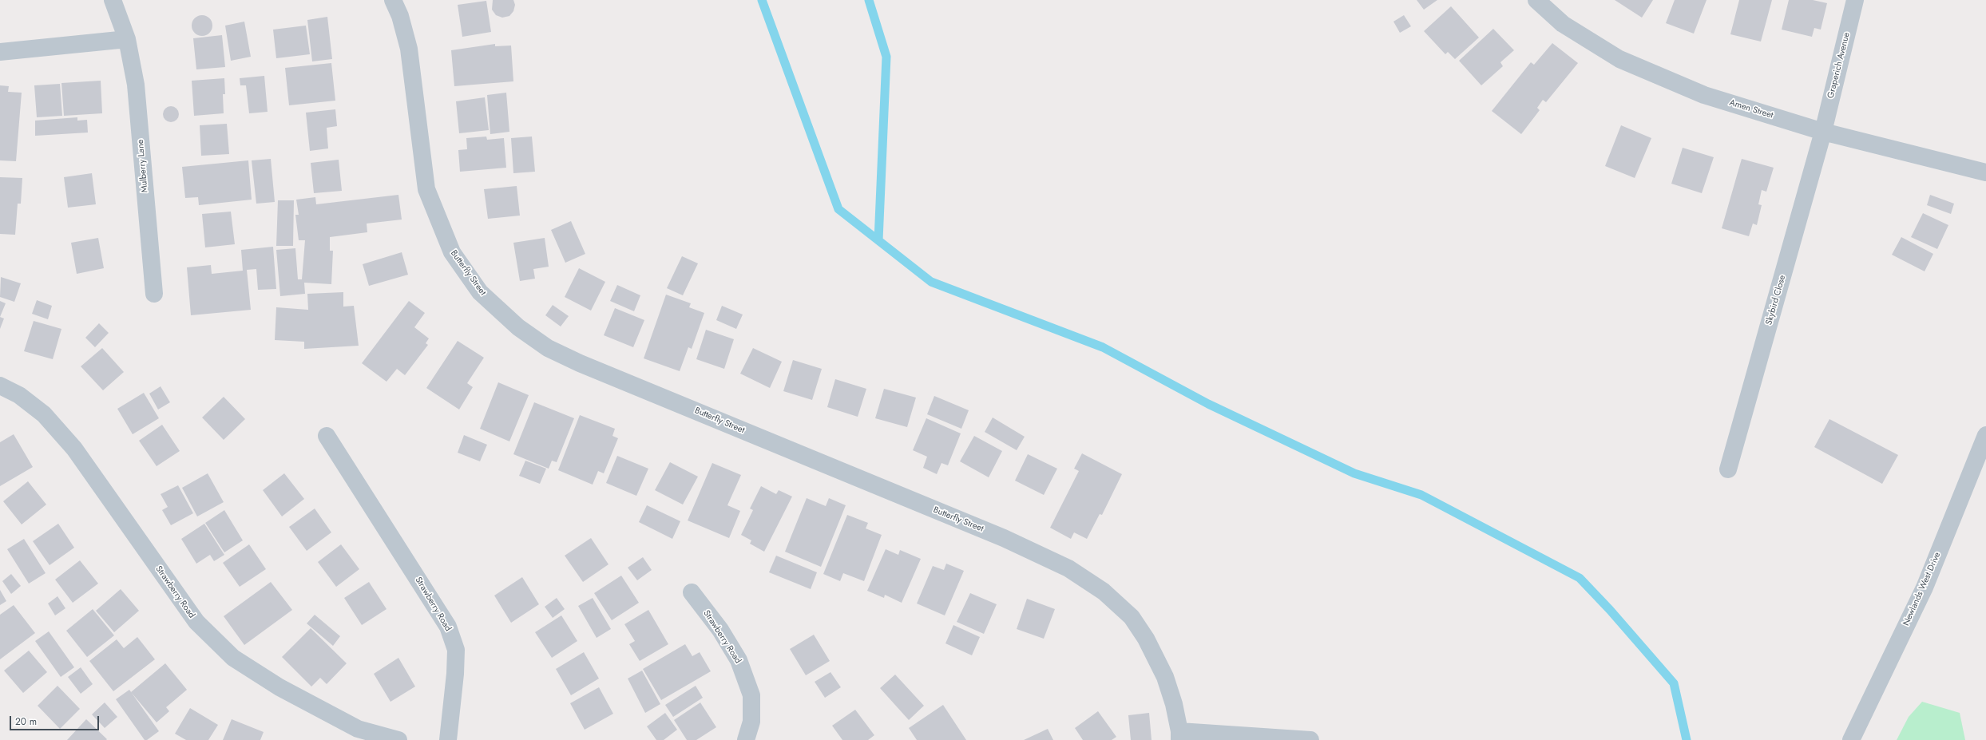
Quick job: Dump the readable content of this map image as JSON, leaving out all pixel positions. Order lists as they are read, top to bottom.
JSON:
{
  "streets": {
    "street": [
      "Graperich Avenue",
      "Amen Street",
      "Mulberry Lane",
      "Butterfly Street",
      "Skybird Close",
      "Newlands West Drive",
      "Strawberry Road"
    ]
  },
  "crossings": [
    ["Graperich Avenue", "Amen Street"],
    ["Graperich Avenue", "Skybird Close"],
    ["Amen Street", "Skybird Close"]
  ],
  "scale_bar": "20 m"
}
